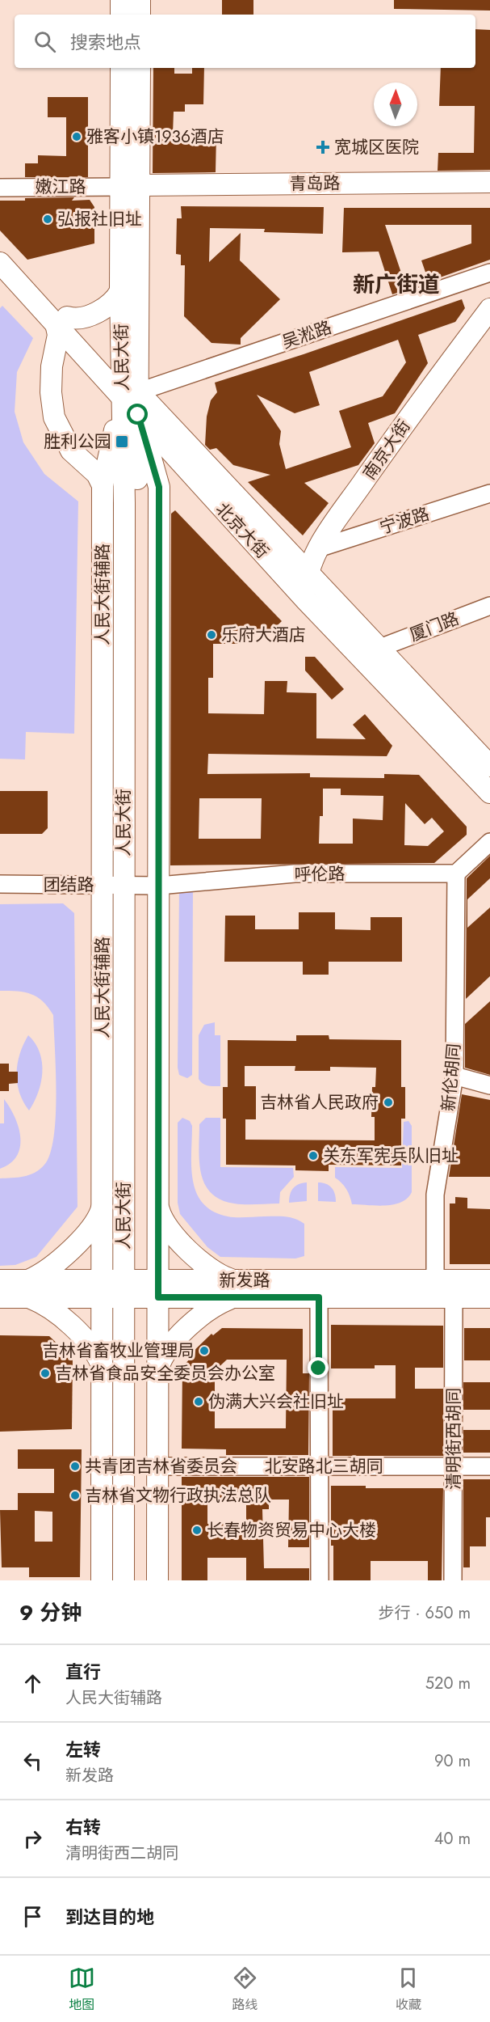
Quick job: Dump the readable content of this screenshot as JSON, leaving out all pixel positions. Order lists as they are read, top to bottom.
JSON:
{
  "streets": {
    "main road": [
      "青岛路",
      "人民大街",
      "南京大街",
      "北京大街",
      "人民大街辅路",
      "新发路"
    ],
    "street": [
      "嫩江路",
      "吴淞路",
      "宁波路",
      "厦门路",
      "呼伦路",
      "团结路",
      "新伦胡同",
      "清明街西胡同",
      "北安路北三胡同"
    ]
  },
  "crossings": [
    ["青岛路", "嫩江路"],
    ["青岛路", "人民大街"],
    ["嫩江路", "人民大街"],
    ["吴淞路", "人民大街"],
    ["吴淞路", "北京大街"],
    ["吴淞路", "人民大街辅路"],
    ["人民大街", "北京大街"],
    ["人民大街", "人民大街辅路"],
    ["人民大街", "呼伦路"],
    ["人民大街", "团结路"],
    ["人民大街", "新发路"],
    ["南京大街", "宁波路"],
    ["南京大街", "北京大街"],
    ["北京大街", "人民大街辅路"],
    ["北京大街", "厦门路"],
    ["人民大街辅路", "团结路"],
    ["人民大街辅路", "新发路"],
    ["呼伦路", "团结路"],
    ["呼伦路", "新伦胡同"],
    ["新伦胡同", "新发路"],
    ["新发路", "清明街西胡同"],
    ["清明街西胡同", "北安路北三胡同"]
  ],
  "districts": ["新广街道"],
  "places": {
    "other": [
      "雅客小镇1936酒店",
      "弘报社旧址",
      "乐府大酒店",
      "吉林省人民政府",
      "关东军宪兵队旧址",
      "吉林省畜牧业管理局",
      "吉林省食品安全委员会办公室",
      "伪满大兴会社旧址",
      "共青团吉林省委员会",
      "吉林省文物行政执法总队",
      "长春物资贸易中心大楼"
    ],
    "health": ["宽城区医院"],
    "transit": ["胜利公园"]
  },
  "north": "top",
  "page": {
    "search": "搜索地点",
    "heading": ["9 分钟", "步行 · 650 m"],
    "list": [
      ["直行", "人民大街辅路", "520 m"],
      ["左转", "新发路", "90 m"],
      ["右转", "清明街西二胡同", "40 m"],
      "到达目的地"
    ],
    "nav": ["地图", "路线", "收藏"]
  }
}
